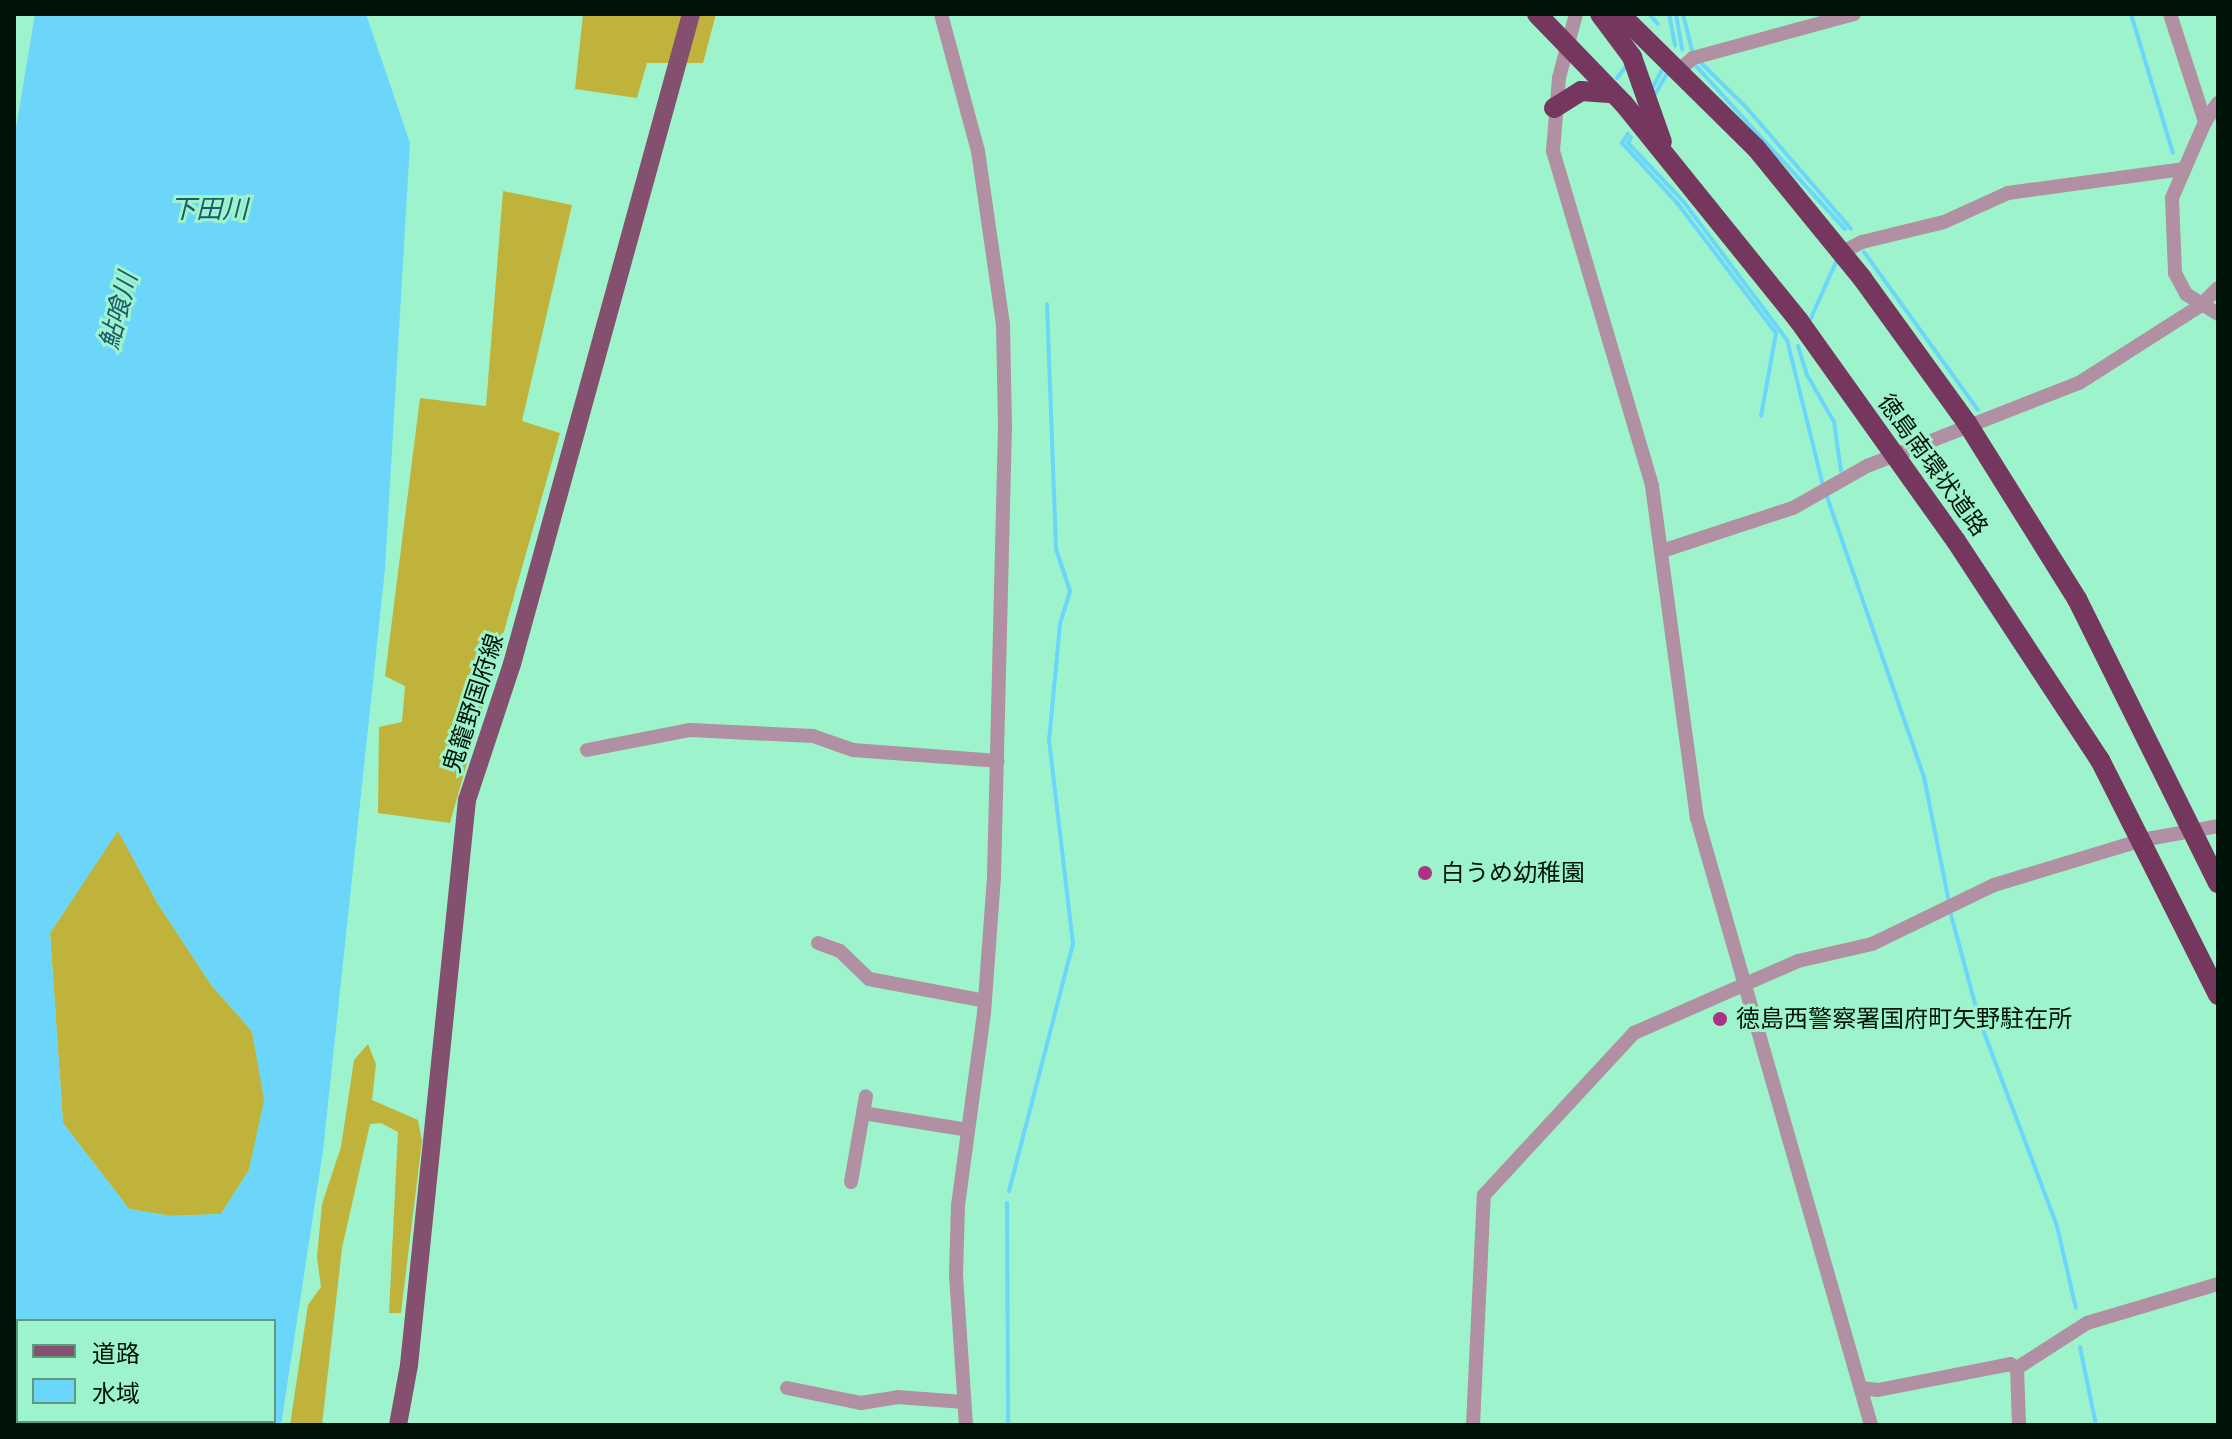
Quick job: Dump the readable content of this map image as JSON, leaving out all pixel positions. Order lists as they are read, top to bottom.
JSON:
{
  "streets": {
    "highway": ["徳島南環状道路"],
    "main road": ["鬼籠野国府線"]
  },
  "water": ["下田川", "鮎喰川"],
  "places": ["白うめ幼稚園", "徳島西警察署国府町矢野駐在所"],
  "legend": ["道路", "水域"]
}
